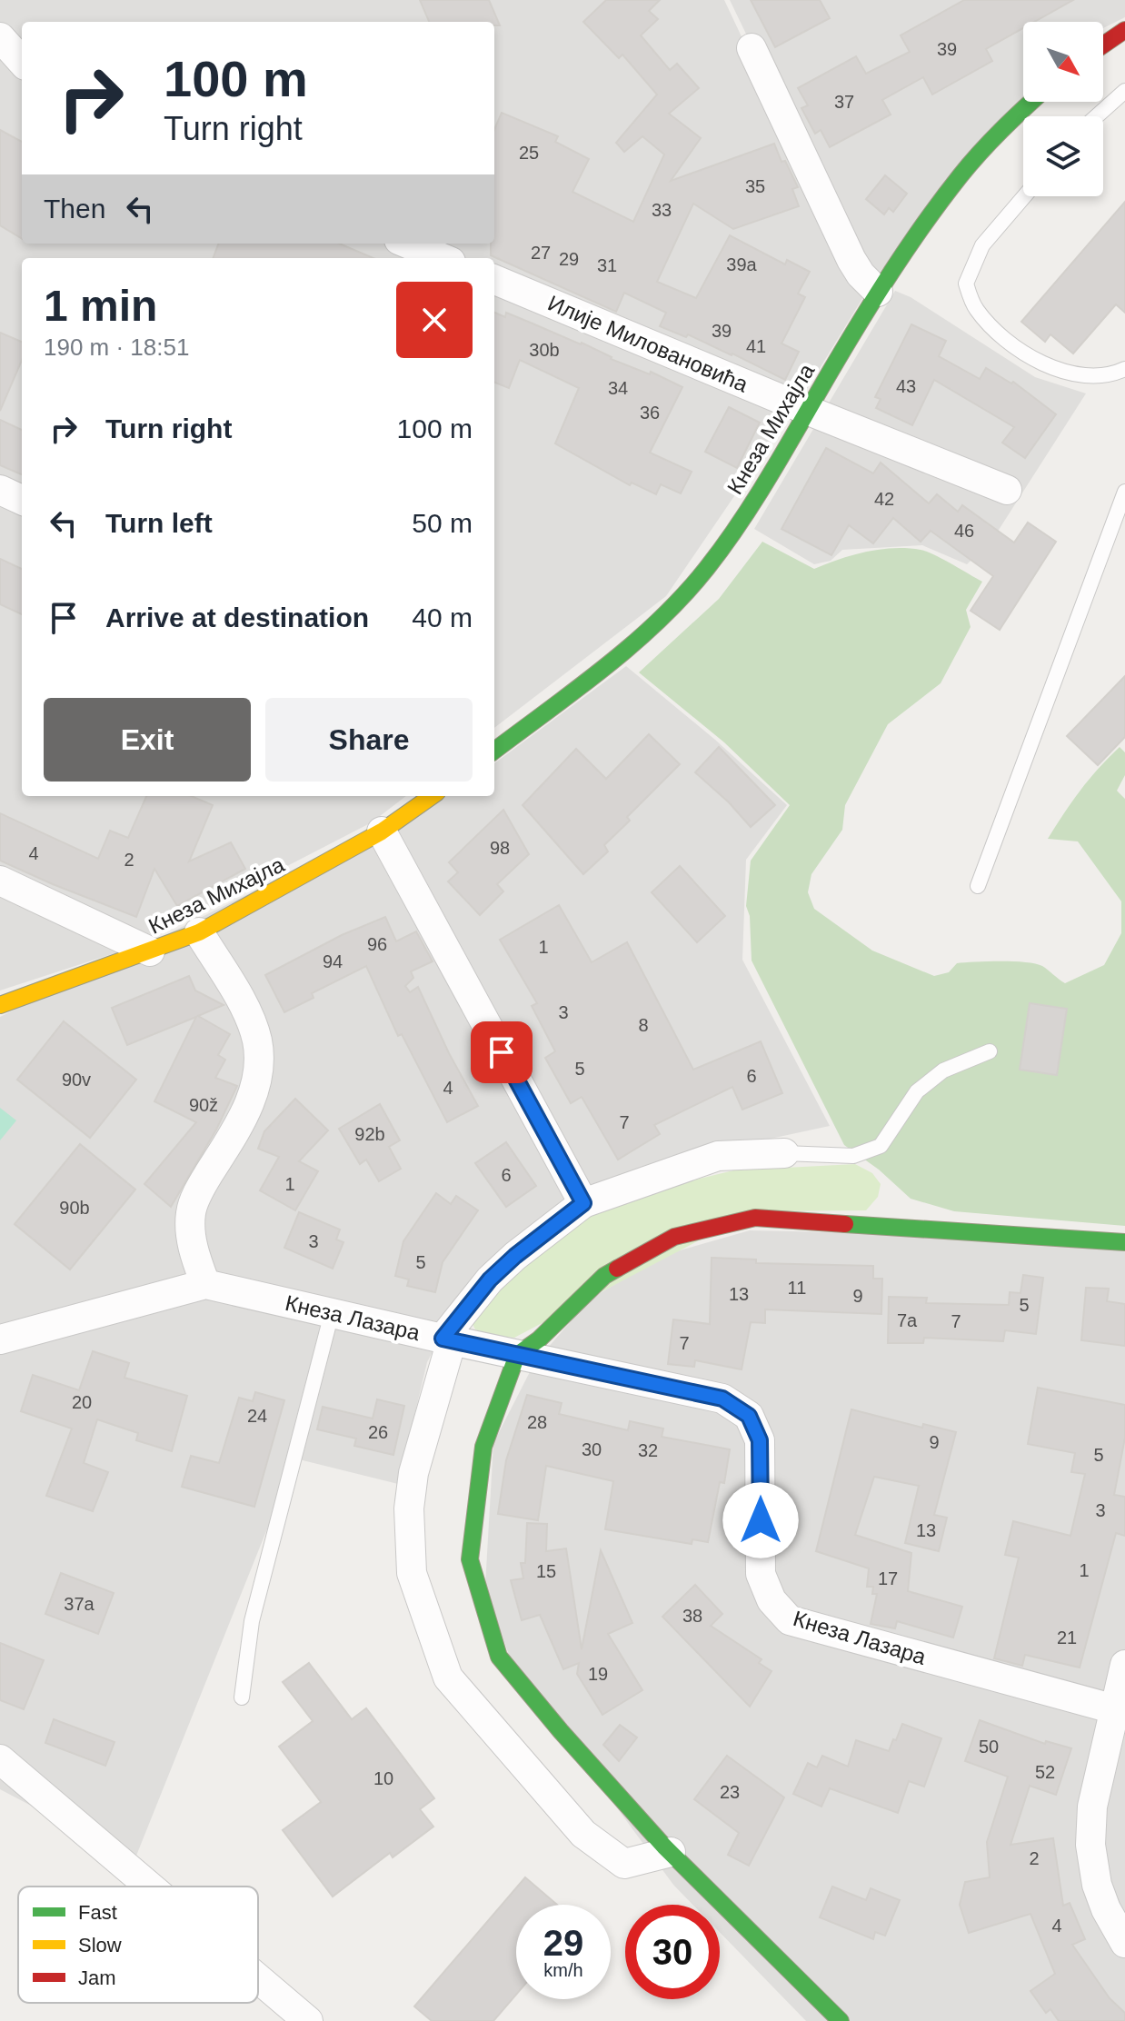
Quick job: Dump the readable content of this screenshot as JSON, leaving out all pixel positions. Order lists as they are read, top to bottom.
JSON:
{
  "streets": {
    "street": ["Илије Миловановића", "Кнеза Михајла", "Кнеза Лазара"]
  },
  "crossings": [
    ["Илије Миловановића", "Кнеза Михајла"]
  ],
  "house_numbers": [
    "39",
    "37",
    "25",
    "35",
    "33",
    "27",
    "29",
    "39a",
    "31",
    "39",
    "41",
    "30b",
    "43",
    "34",
    "36",
    "42",
    "46",
    "98",
    "4",
    "2",
    "96",
    "1",
    "94",
    "3",
    "8",
    "5",
    "6",
    "90v",
    "4",
    "90ž",
    "7",
    "92b",
    "6",
    "1",
    "90b",
    "3",
    "5",
    "11",
    "13",
    "9",
    "5",
    "7a",
    "7",
    "7",
    "20",
    "24",
    "28",
    "26",
    "9",
    "30",
    "32",
    "5",
    "3",
    "13",
    "1",
    "15",
    "17",
    "37a",
    "38",
    "21",
    "19",
    "50",
    "52",
    "10",
    "23",
    "2",
    "4"
  ],
  "legend": ["Fast", "Slow", "Jam"],
  "north": "bottom right",
  "page": {
    "turn": ["100 m", "Turn right"],
    "then": "Then",
    "heading": ["1 min", "190 m · 18:51"],
    "list": [
      {
        "name": "Turn right",
        "value": "100 m"
      },
      {
        "name": "Turn left",
        "value": "50 m"
      },
      {
        "name": "Arrive at destination",
        "value": "40 m"
      }
    ],
    "buttons": ["Exit", "Share"],
    "speed": "29 km/h",
    "limit": "30"
  }
}
